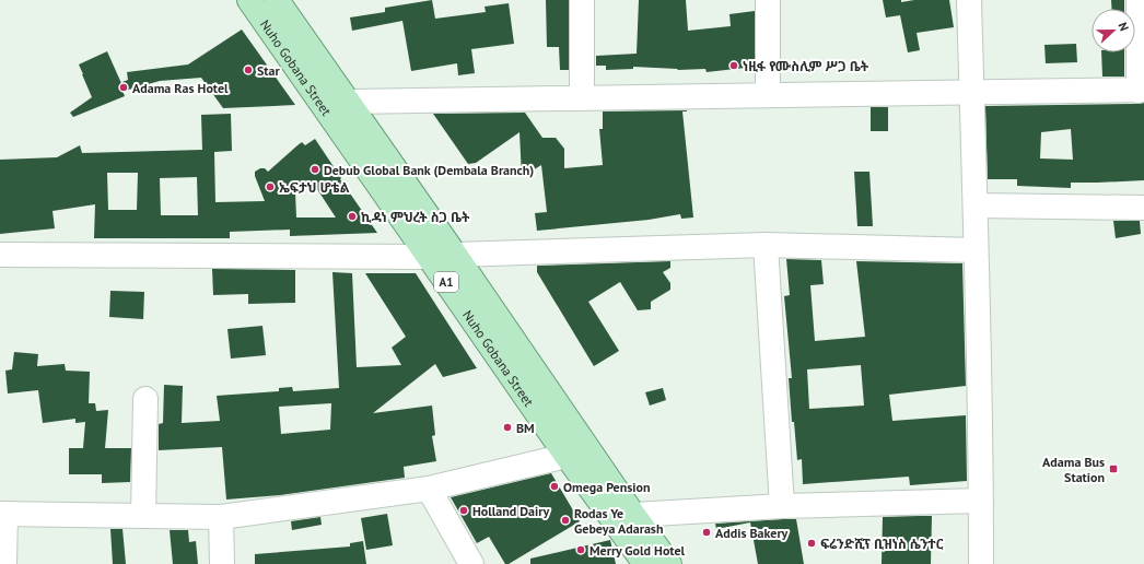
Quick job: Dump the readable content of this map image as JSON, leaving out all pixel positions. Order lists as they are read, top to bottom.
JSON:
{
  "streets": {
    "main road": ["Nuho Gobana Street", "A1"]
  },
  "places": {
    "other": [
      "ነዚፋ የሙስሊም ሥጋ ቤት",
      "Star",
      "Adama Ras Hotel",
      "Debub Global Bank (Dembala Branch)",
      "ኤፍታህ ሆቴል",
      "ኪዳነ ምህረት ስጋ ቤት",
      "BM",
      "Omega Pension",
      "Holland Dairy",
      "Rodas Ye Gebeya Adarash",
      "Addis Bakery",
      "ፍሬንድሺፕ ቢዝነስ ሴንተር",
      "Merry Gold Hotel"
    ],
    "transit": ["Adama Bus Station"]
  },
  "north": "right"
}
